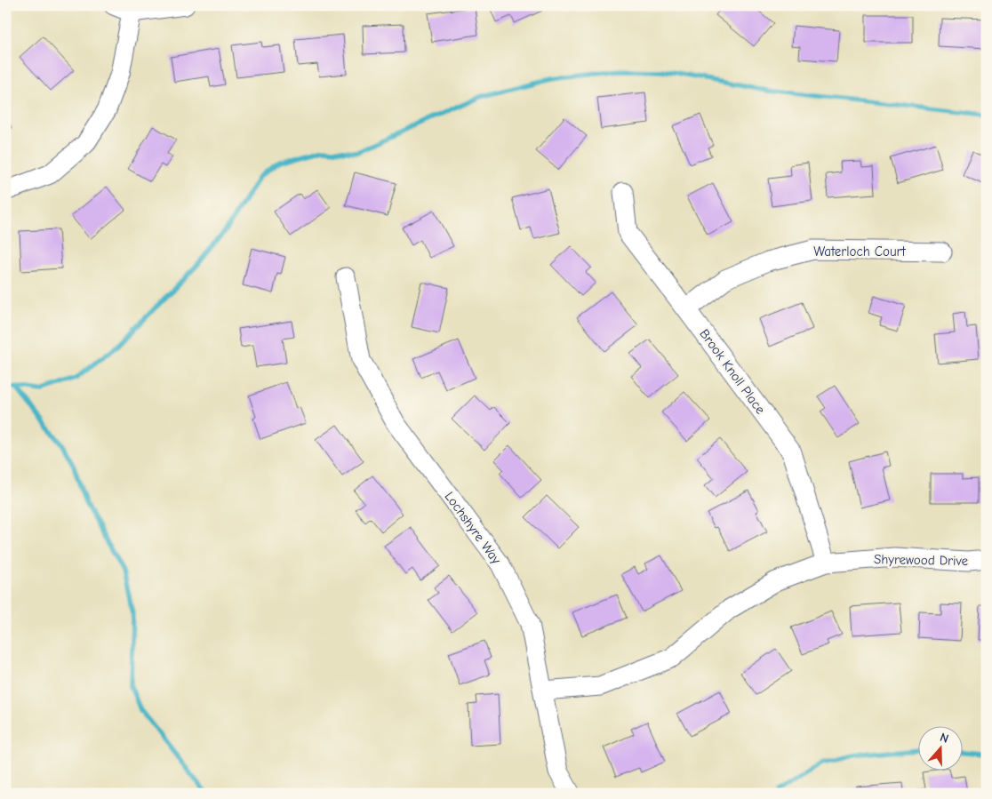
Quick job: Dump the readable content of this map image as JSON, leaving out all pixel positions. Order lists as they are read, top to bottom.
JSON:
{
  "streets": {
    "street": [
      "Waterloch Court",
      "Brook Knoll Place",
      "Lochshyre Way",
      "Shyrewood Drive"
    ]
  },
  "crossings": [
    ["Waterloch Court", "Brook Knoll Place"],
    ["Brook Knoll Place", "Shyrewood Drive"],
    ["Lochshyre Way", "Shyrewood Drive"]
  ],
  "north": "top"
}
